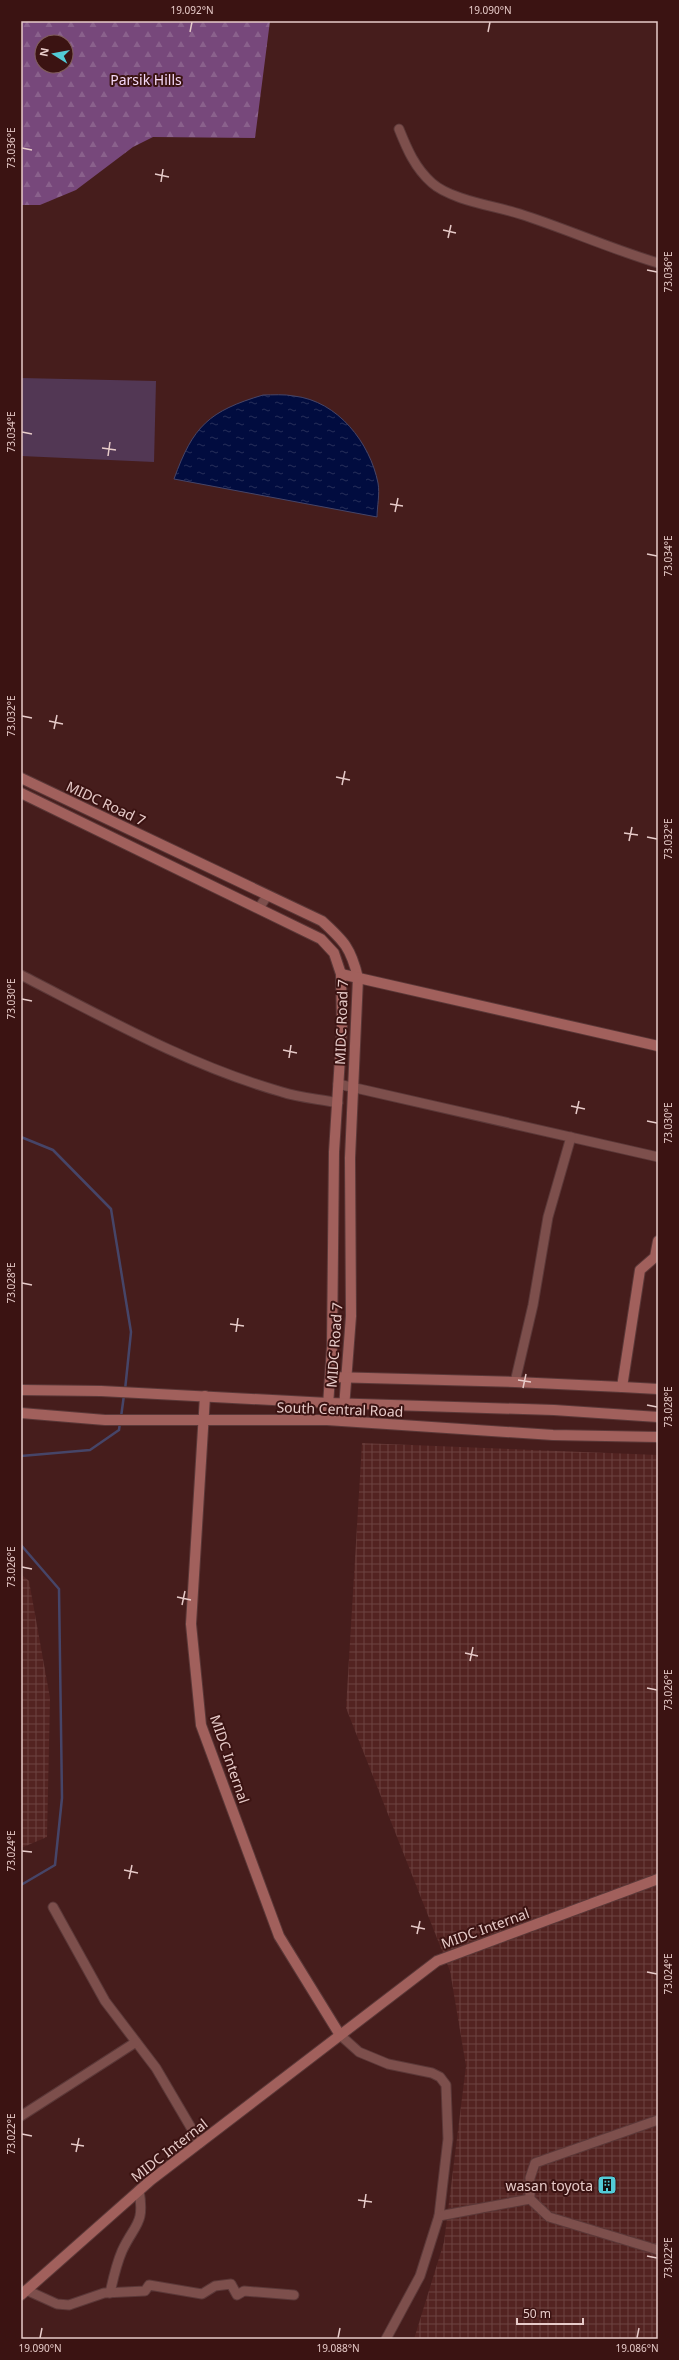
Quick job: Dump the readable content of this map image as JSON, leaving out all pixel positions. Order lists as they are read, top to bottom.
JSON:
{
  "streets": {
    "street": ["MIDC Road 7", "South Central Road", "MIDC Internal"]
  },
  "crossings": [
    ["MIDC Road 7", "South Central Road"],
    ["South Central Road", "MIDC Internal"]
  ],
  "parks": ["Parsik Hills"],
  "places": {
    "building": ["wasan toyota"]
  },
  "scale_bar": "50 m",
  "north": "left",
  "coordinates": [
    "19.092°N",
    "19.090°N",
    "73.036°E",
    "73.034°E",
    "73.032°E",
    "73.030°E",
    "73.028°E",
    "73.026°E",
    "73.024°E",
    "73.022°E",
    "19.088°N",
    "19.086°N"
  ]
}
